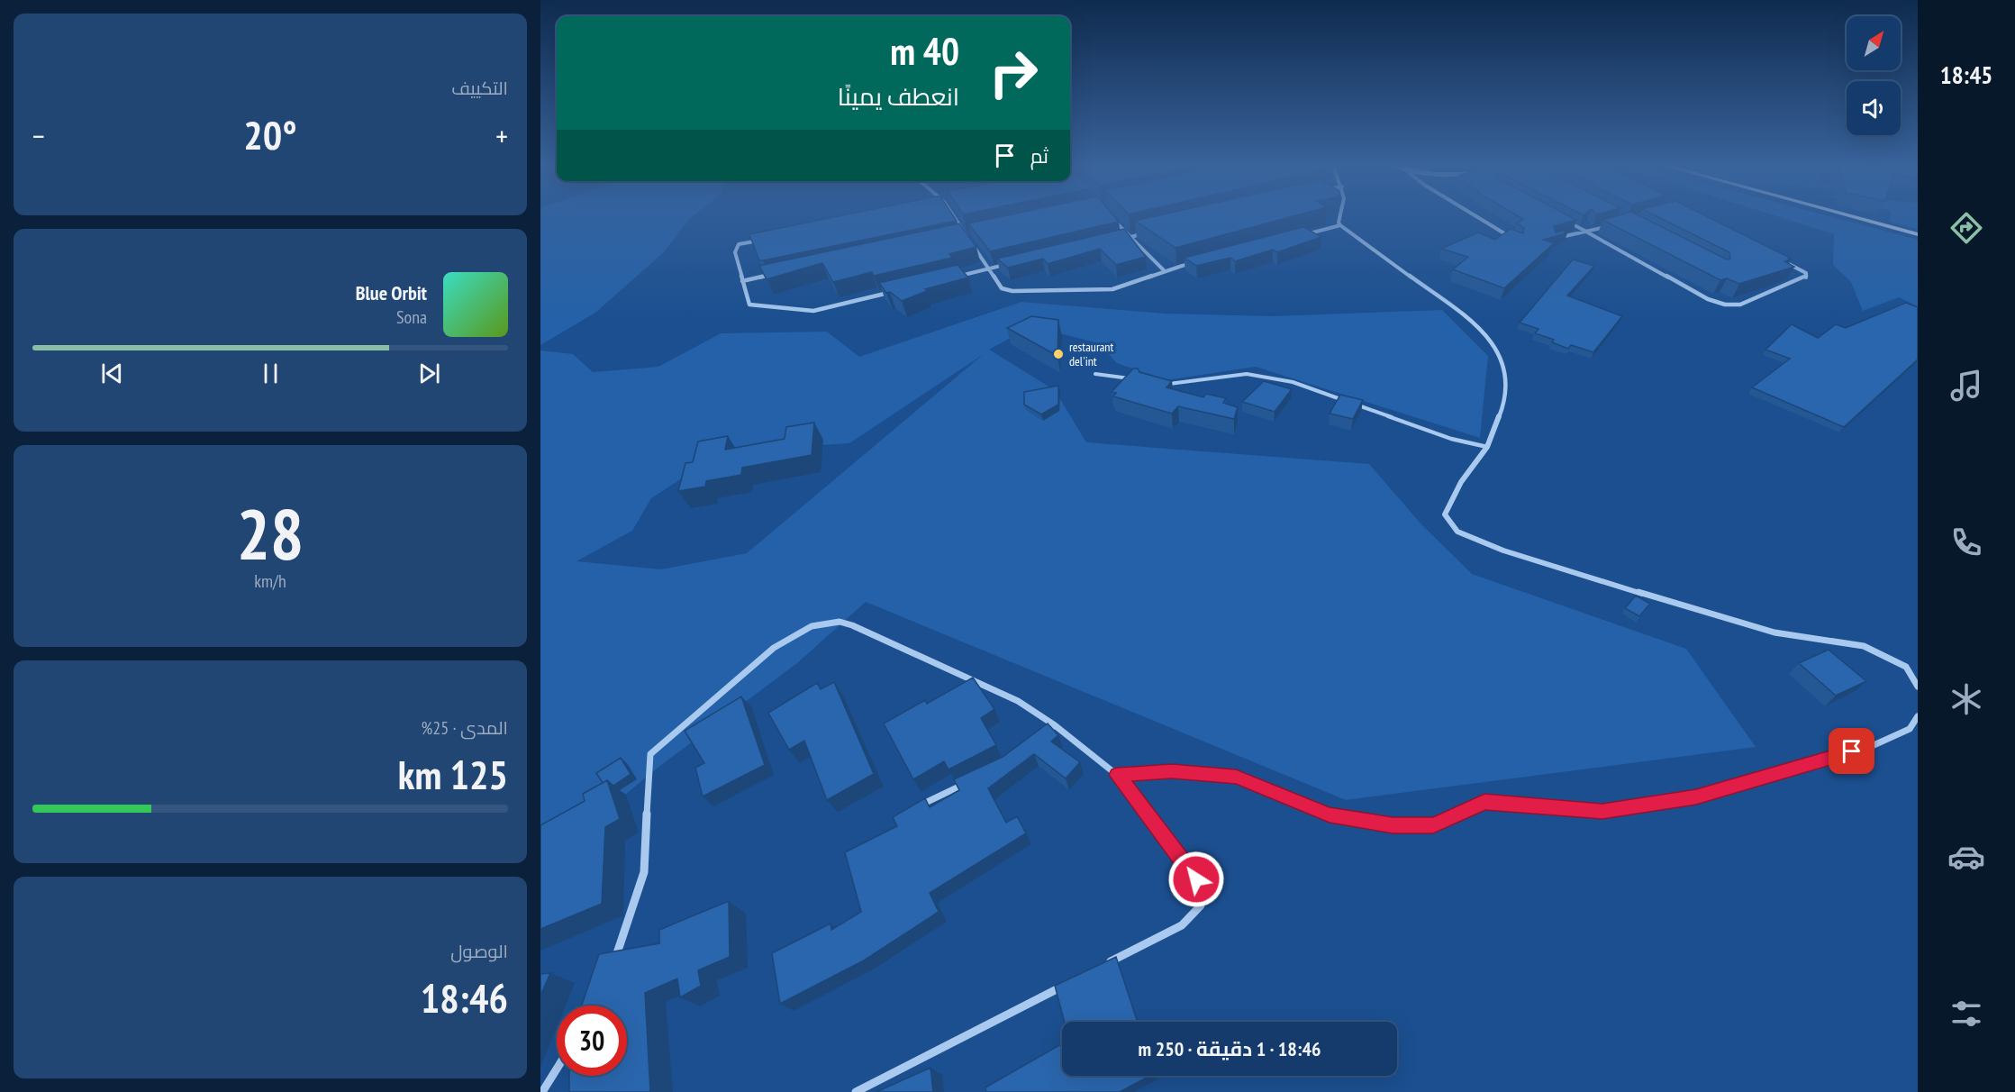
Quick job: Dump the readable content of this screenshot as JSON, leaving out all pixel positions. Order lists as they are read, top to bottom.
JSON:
{
  "places": ["restaurant del'int"],
  "north": "top right",
  "page": {
    "tabs": "18:45",
    "tile": [
      "التكييف",
      ["28", "km/h"],
      ["المدى · 25%", "125 km"],
      ["الوصول", "18:46"]
    ],
    "turn": ["40 m", "انعطف يمينًا"],
    "heat": ["−", "20°", "+"],
    "then": "ثم",
    "song": ["Blue Orbit", "Sona"],
    "limit": "30",
    "trip": "18:46 · 1 دقيقة · 250 m"
  }
}
